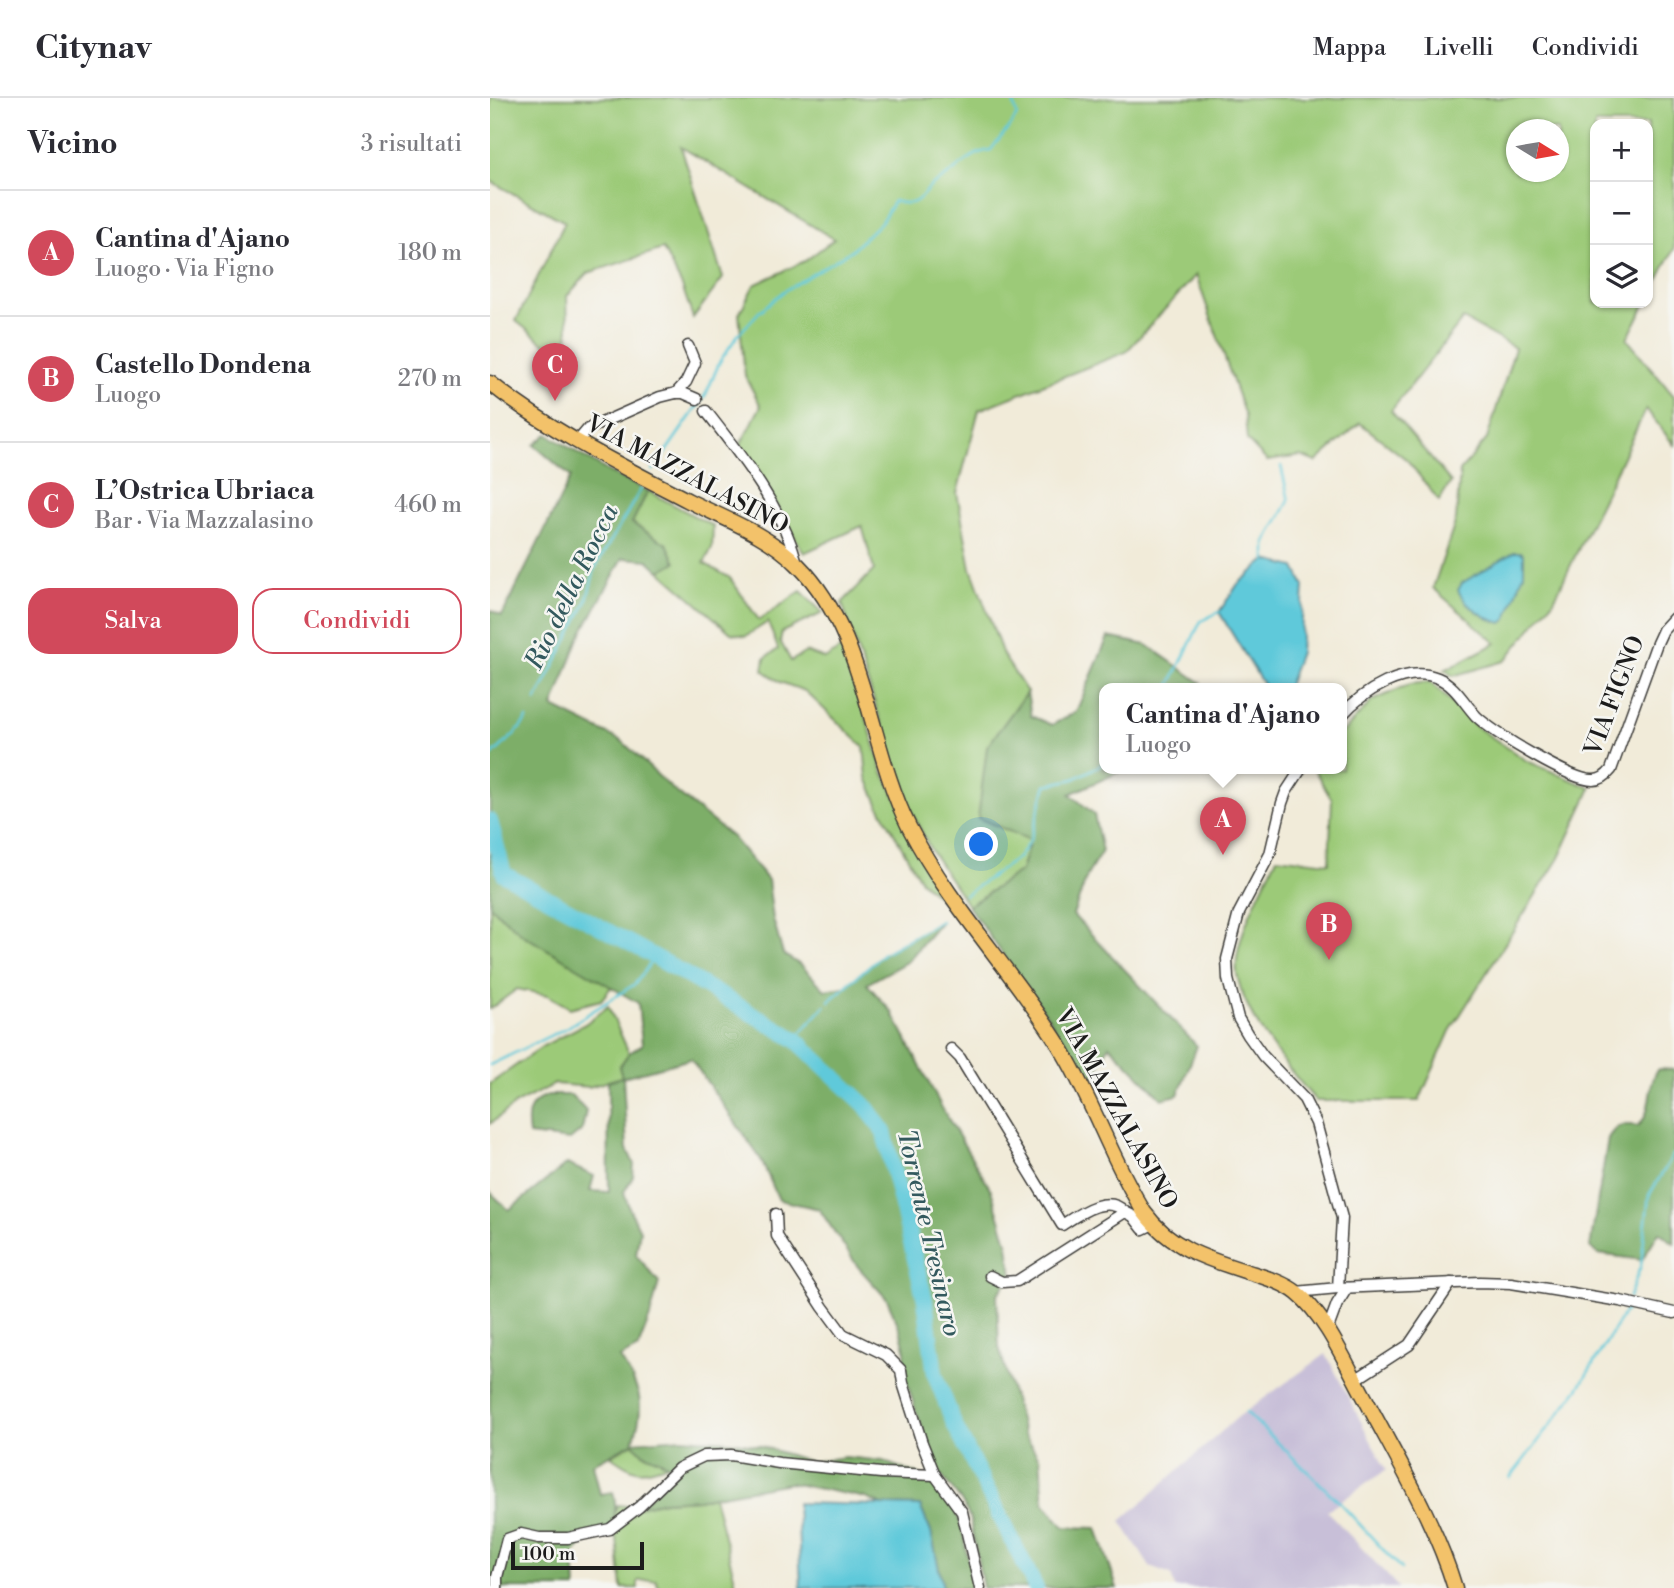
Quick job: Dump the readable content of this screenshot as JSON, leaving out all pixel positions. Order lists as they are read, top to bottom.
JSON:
{
  "streets": {
    "main road": ["VIA MAZZALASINO"],
    "street": ["VIA FIGNO"]
  },
  "water": ["Rio della Rocca", "Torrente Tresinaro"],
  "scale_bar": "100 m",
  "north": "right",
  "page": {
    "header": "Citynav",
    "nav": ["Mappa", "Livelli", "Condividi"],
    "heading": ["Vicino", "3 risultati"],
    "map_buttons": ["+", "−"],
    "list": [
      {
        "mark": "A",
        "name": "Cantina d'Ajano",
        "note": "Luogo · Via Figno",
        "value": "180 m"
      },
      {
        "mark": "B",
        "name": "Castello Dondena",
        "note": "Luogo",
        "value": "270 m"
      },
      {
        "mark": "C",
        "name": "L’Ostrica Ubriaca",
        "note": "Bar · Via Mazzalasino",
        "value": "460 m"
      }
    ],
    "pins": ["C", "A", "B"],
    "buttons": ["Salva", "Condividi"],
    "popup": ["Cantina d'Ajano", "Luogo"],
    "scale": "100 m"
  }
}
